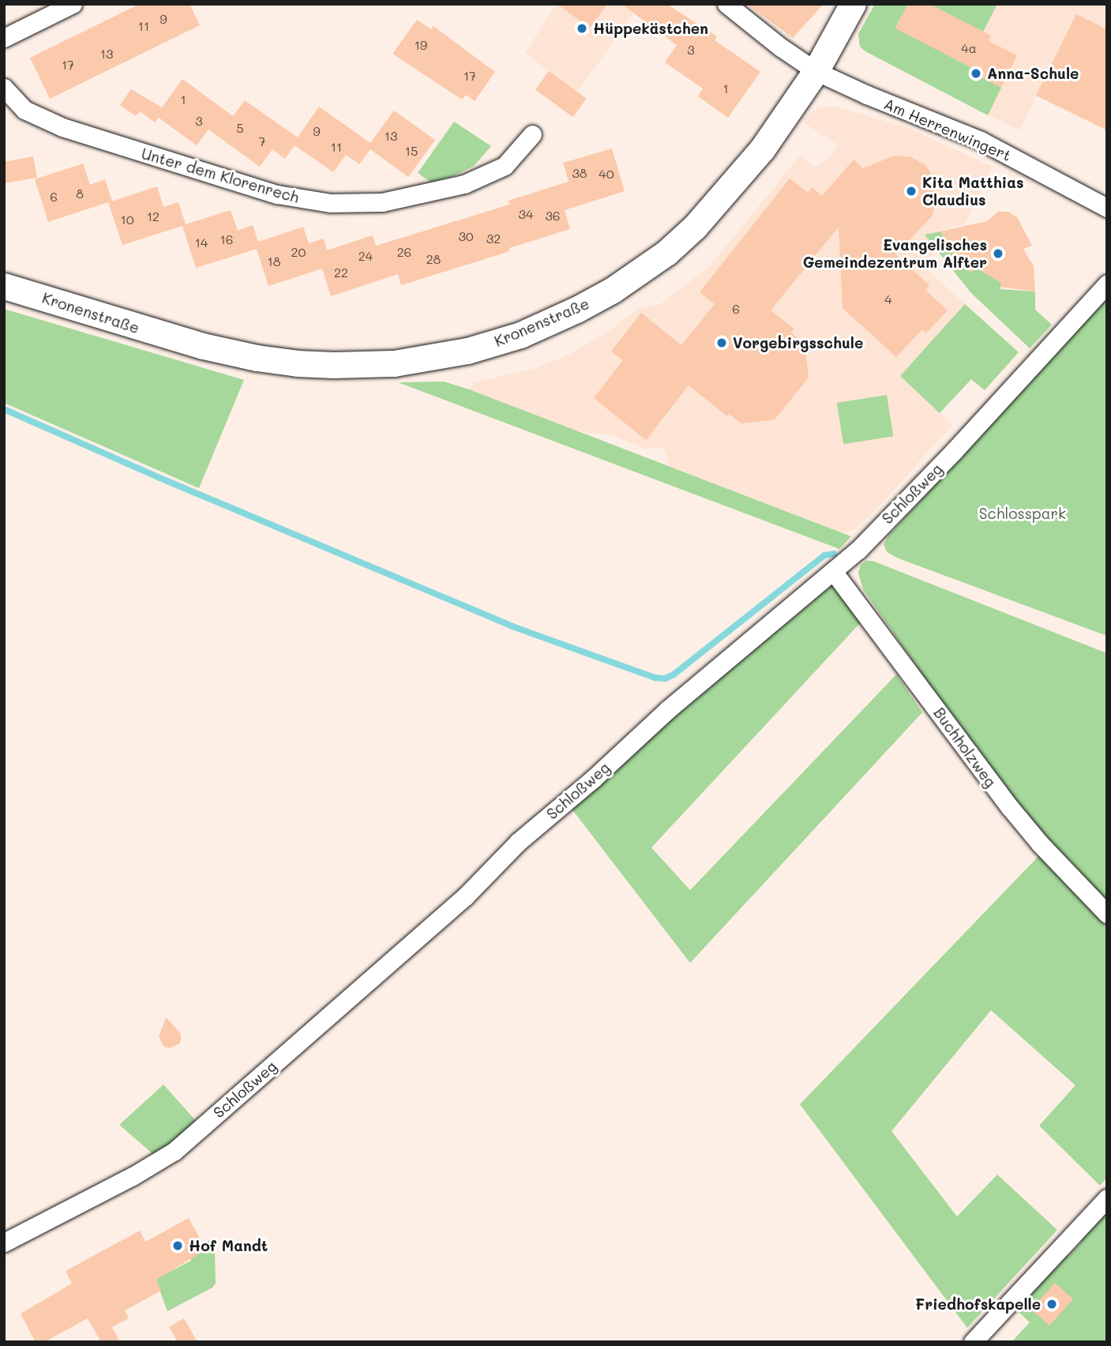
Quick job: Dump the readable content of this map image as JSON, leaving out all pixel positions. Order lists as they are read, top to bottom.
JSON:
{
  "streets": {
    "street": [
      "Am Herrenwingert",
      "Unter dem Klorenrech",
      "Kronenstraße",
      "Schloßweg",
      "Buchholzweg"
    ]
  },
  "crossings": [
    ["Am Herrenwingert", "Kronenstraße"],
    ["Schloßweg", "Buchholzweg"]
  ],
  "parks": ["Schlosspark"],
  "places": [
    "Hüppekästchen",
    "Anna-Schule",
    "Kita Matthias Claudius",
    "Evangelisches Gemeindezentrum Alfter",
    "Vorgebirgsschule",
    "Hof Mandt",
    "Friedhofskapelle"
  ],
  "house_numbers": [
    "9",
    "11",
    "19",
    "4a",
    "3",
    "13",
    "17",
    "17",
    "1",
    "1",
    "3",
    "5",
    "9",
    "13",
    "7",
    "11",
    "15",
    "38",
    "40",
    "8",
    "6",
    "34",
    "36",
    "12",
    "10",
    "30",
    "32",
    "16",
    "14",
    "20",
    "26",
    "24",
    "28",
    "18",
    "22",
    "4",
    "6"
  ]
}
